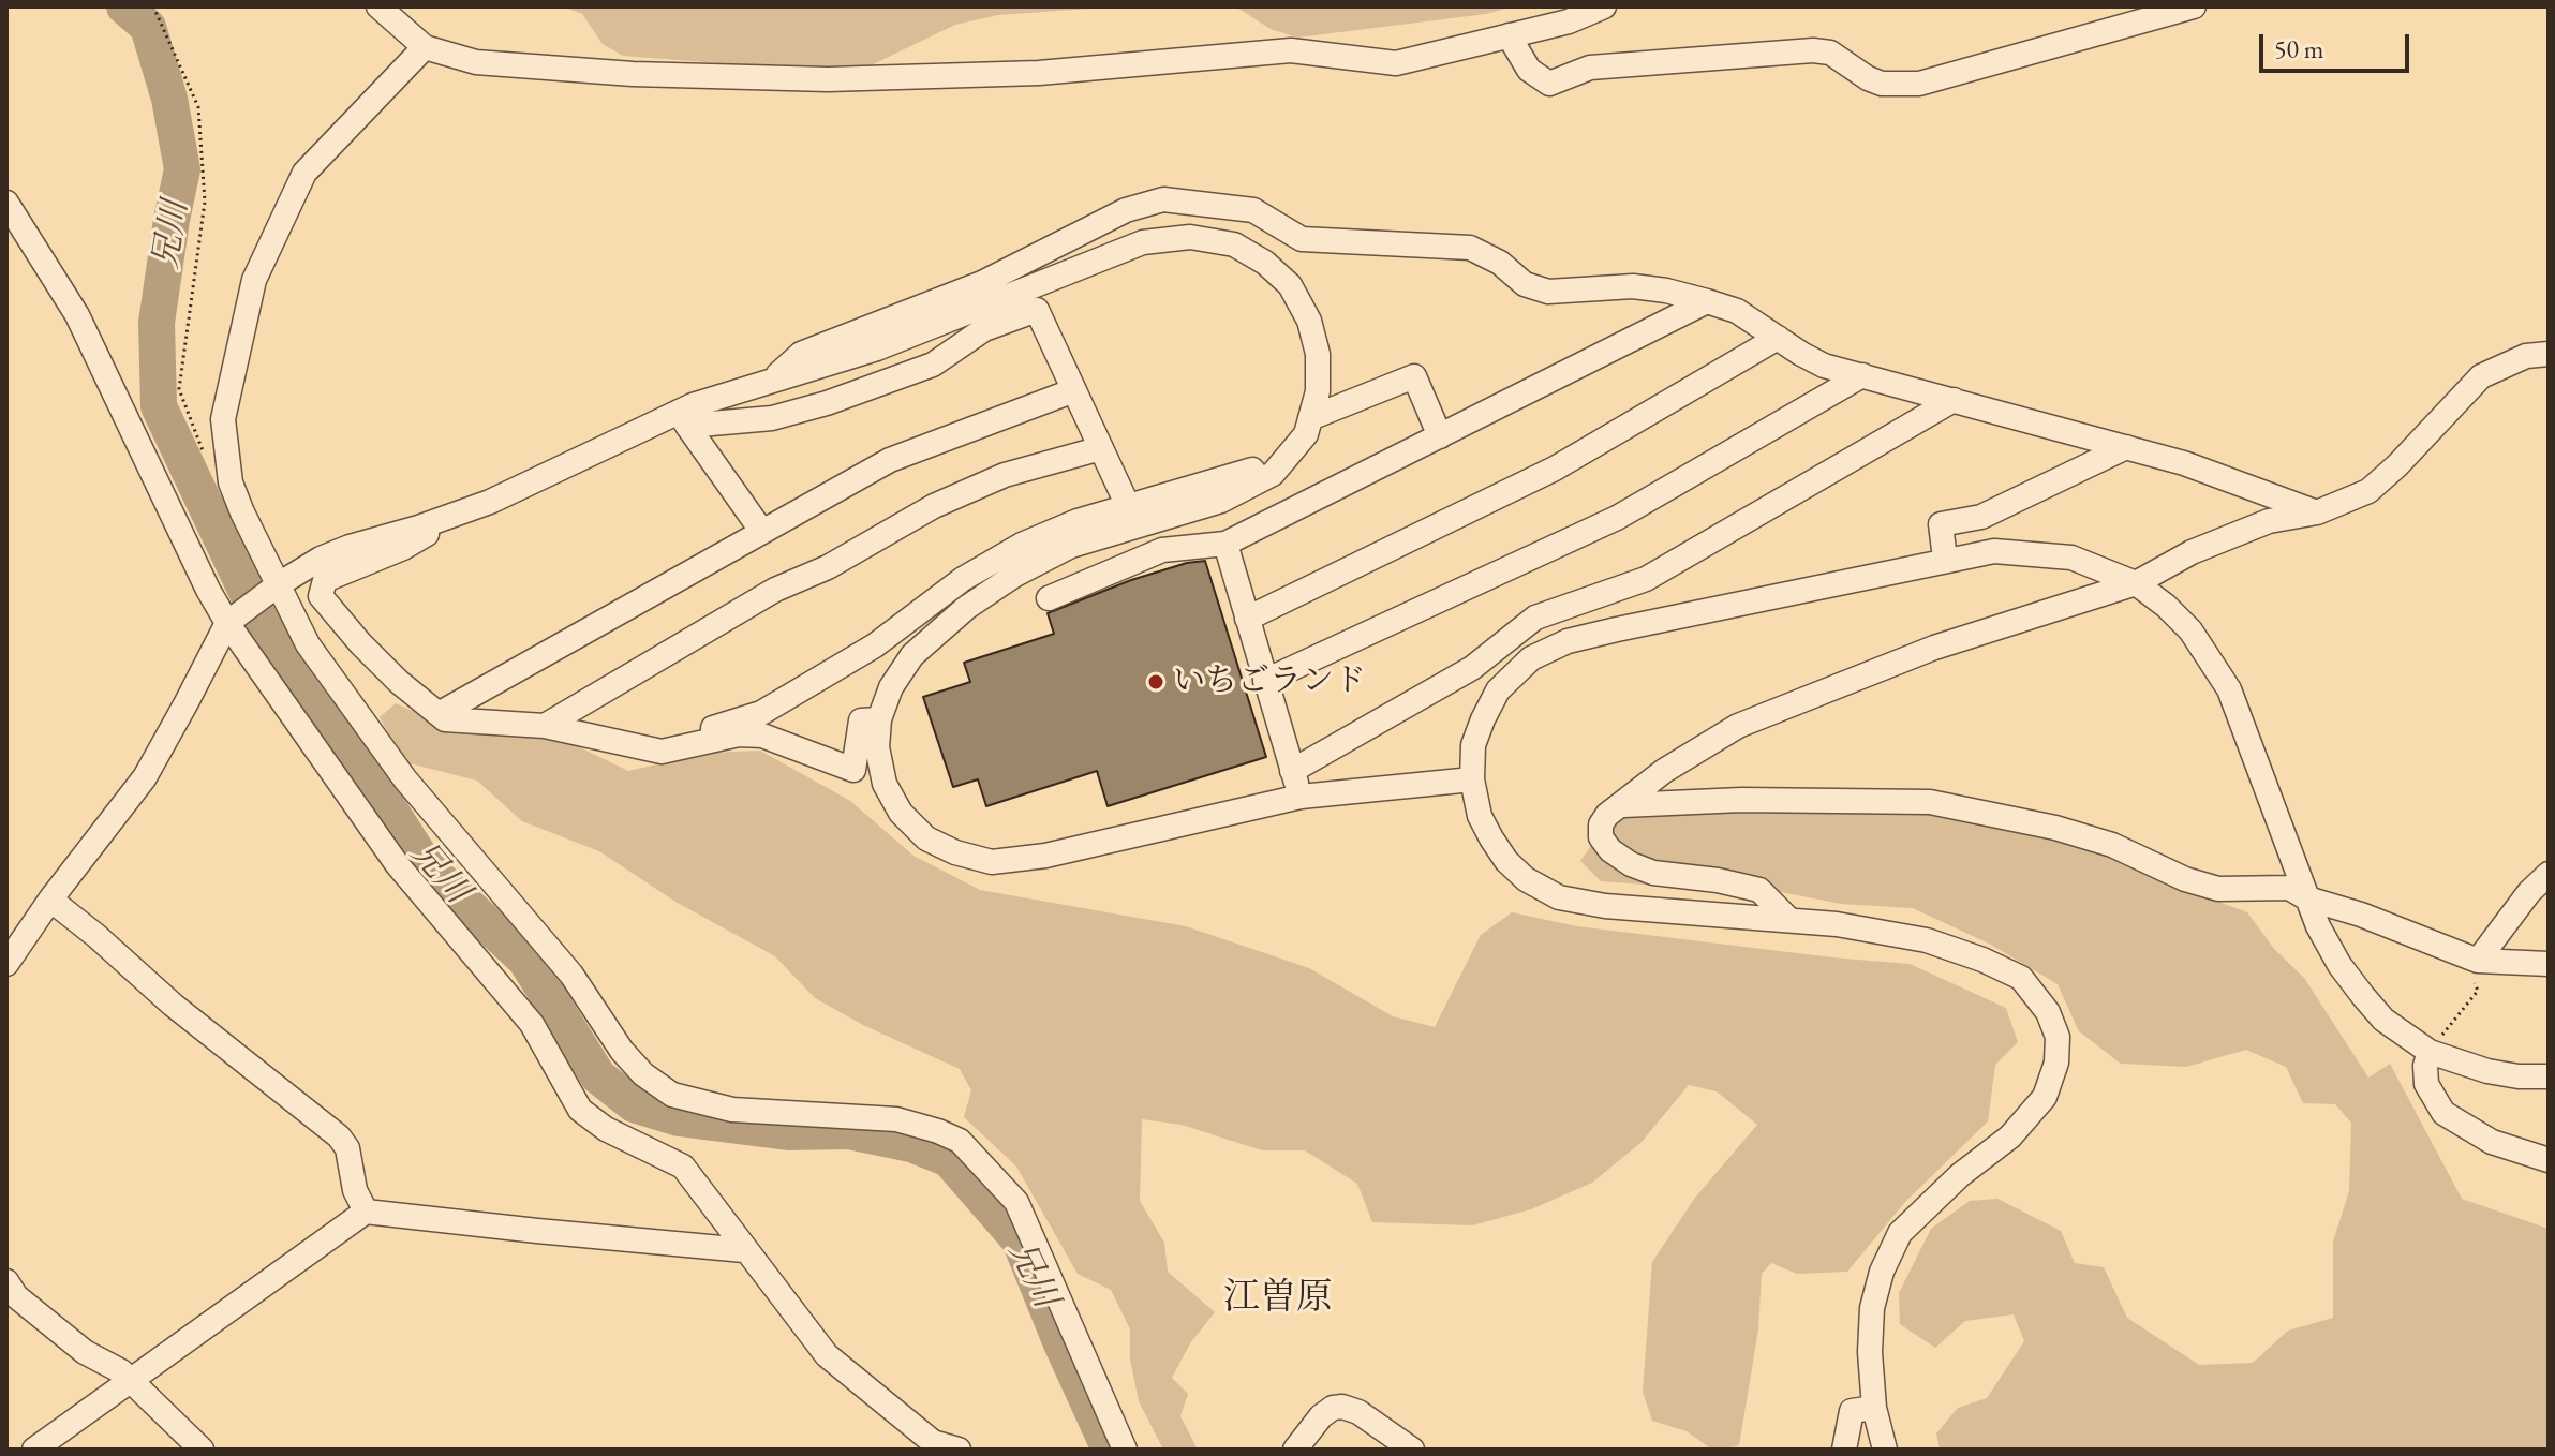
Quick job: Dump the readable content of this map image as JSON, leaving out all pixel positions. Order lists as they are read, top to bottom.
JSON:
{
  "districts": ["江曽原"],
  "water": ["兄川"],
  "places": ["いちごランド"],
  "scale_bar": "50 m"
}
